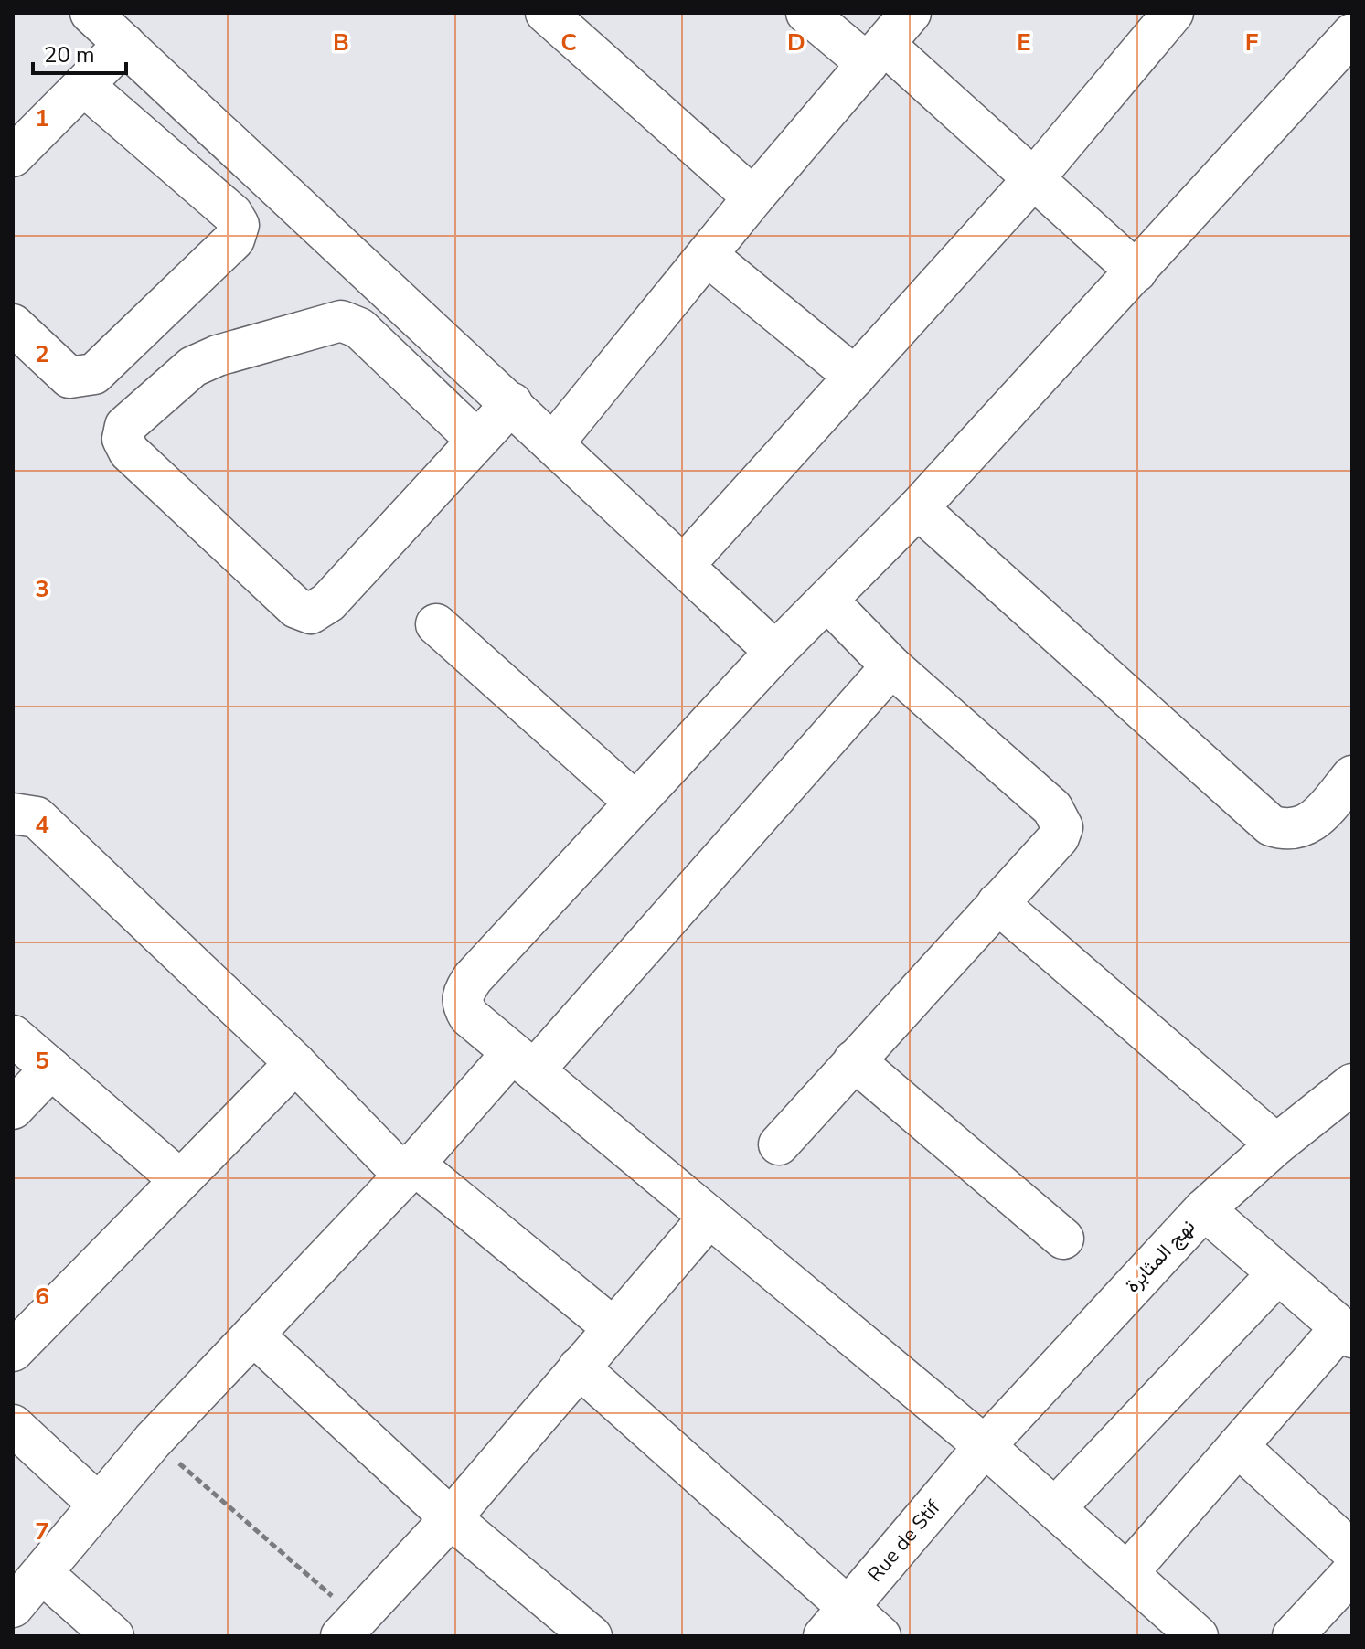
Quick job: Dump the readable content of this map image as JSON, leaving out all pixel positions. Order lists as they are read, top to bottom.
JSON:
{
  "streets": {
    "street": ["نهج المثابرة", "Rue de Stif"]
  },
  "crossings": [
    ["نهج المثابرة", "Rue de Stif"]
  ],
  "scale_bar": "20 m",
  "grid": {
    "columns": [
      "B",
      "C",
      "D",
      "E",
      "F"
    ],
    "rows": [
      "1",
      "2",
      "3",
      "4",
      "5",
      "6",
      "7"
    ]
  }
}
